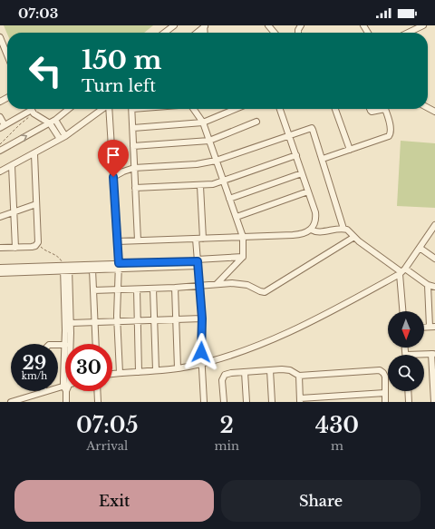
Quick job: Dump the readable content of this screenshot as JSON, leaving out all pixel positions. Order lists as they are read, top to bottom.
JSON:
{
  "north": "bottom",
  "page": {
    "status": "07:03",
    "turn": ["150 m", "Turn left"],
    "speed": "29 km/h",
    "limit": "30",
    "eta": [
      "07:05",
      "Arrival",
      "2",
      "min",
      "430",
      "m"
    ],
    "buttons": ["Exit", "Share"]
  }
}
